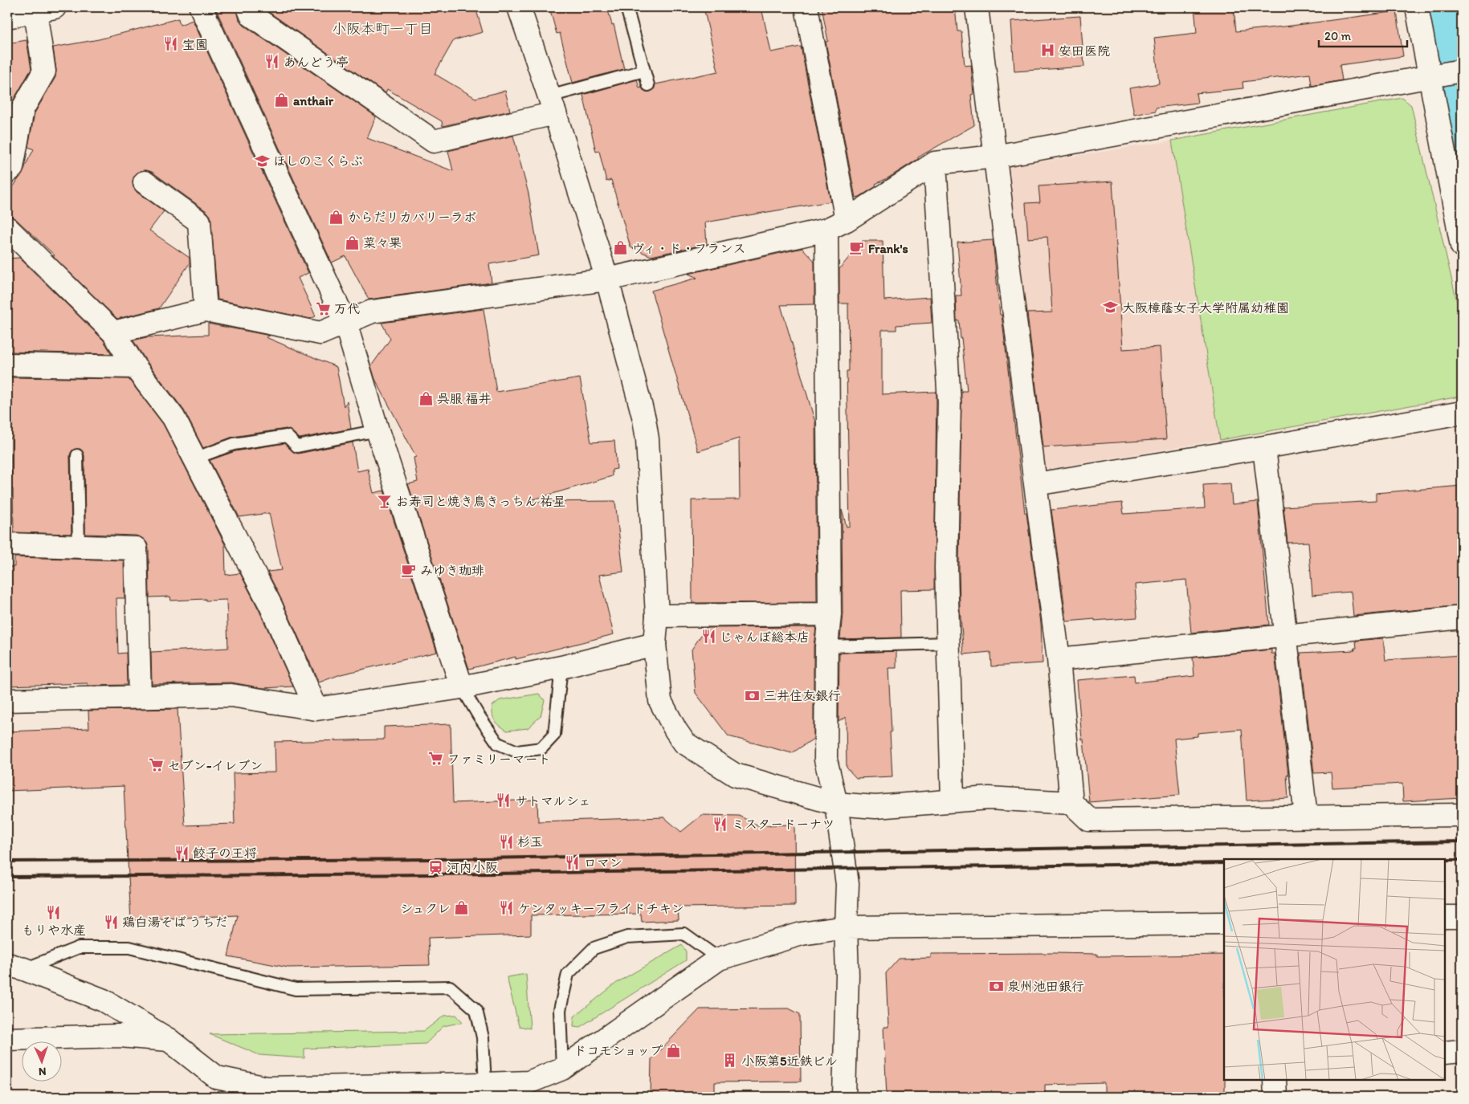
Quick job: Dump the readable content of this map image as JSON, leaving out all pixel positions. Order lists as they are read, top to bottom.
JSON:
{
  "districts": ["小阪本町一丁目"],
  "places": {
    "restaurant": [
      "宝園",
      "あんどう亭",
      "じゃんぼ総本店",
      "サトマルシェ",
      "ミスタードーナツ",
      "杉玉",
      "餃子の王将",
      "ロマン",
      "ケンタッキーフライドチキン",
      "もりや水産",
      "鶏白湯そば うちだ"
    ],
    "hospital": ["安田医院"],
    "shop": [
      "anthair",
      "からだリカバリーラボ",
      "菜々果",
      "ヴィ・ド・フランス",
      "呉服 福井",
      "シュクレ",
      "ドコモショップ"
    ],
    "school or university": ["ほしのこくらぶ", "大阪樟蔭女子大学附属幼稚園"],
    "cafe": ["Frank's", "みゆき珈琲"],
    "supermarket": ["万代", "ファミリーマート", "セブン-イレブン"],
    "bar": ["お寿司と焼き鳥きっちん 祐星"],
    "bank": ["三井住友銀行", "泉州池田銀行"],
    "station": ["河内小阪"],
    "building": ["小阪第5近鉄ビル"]
  },
  "scale_bar": "20 m",
  "north": "bottom"
}
